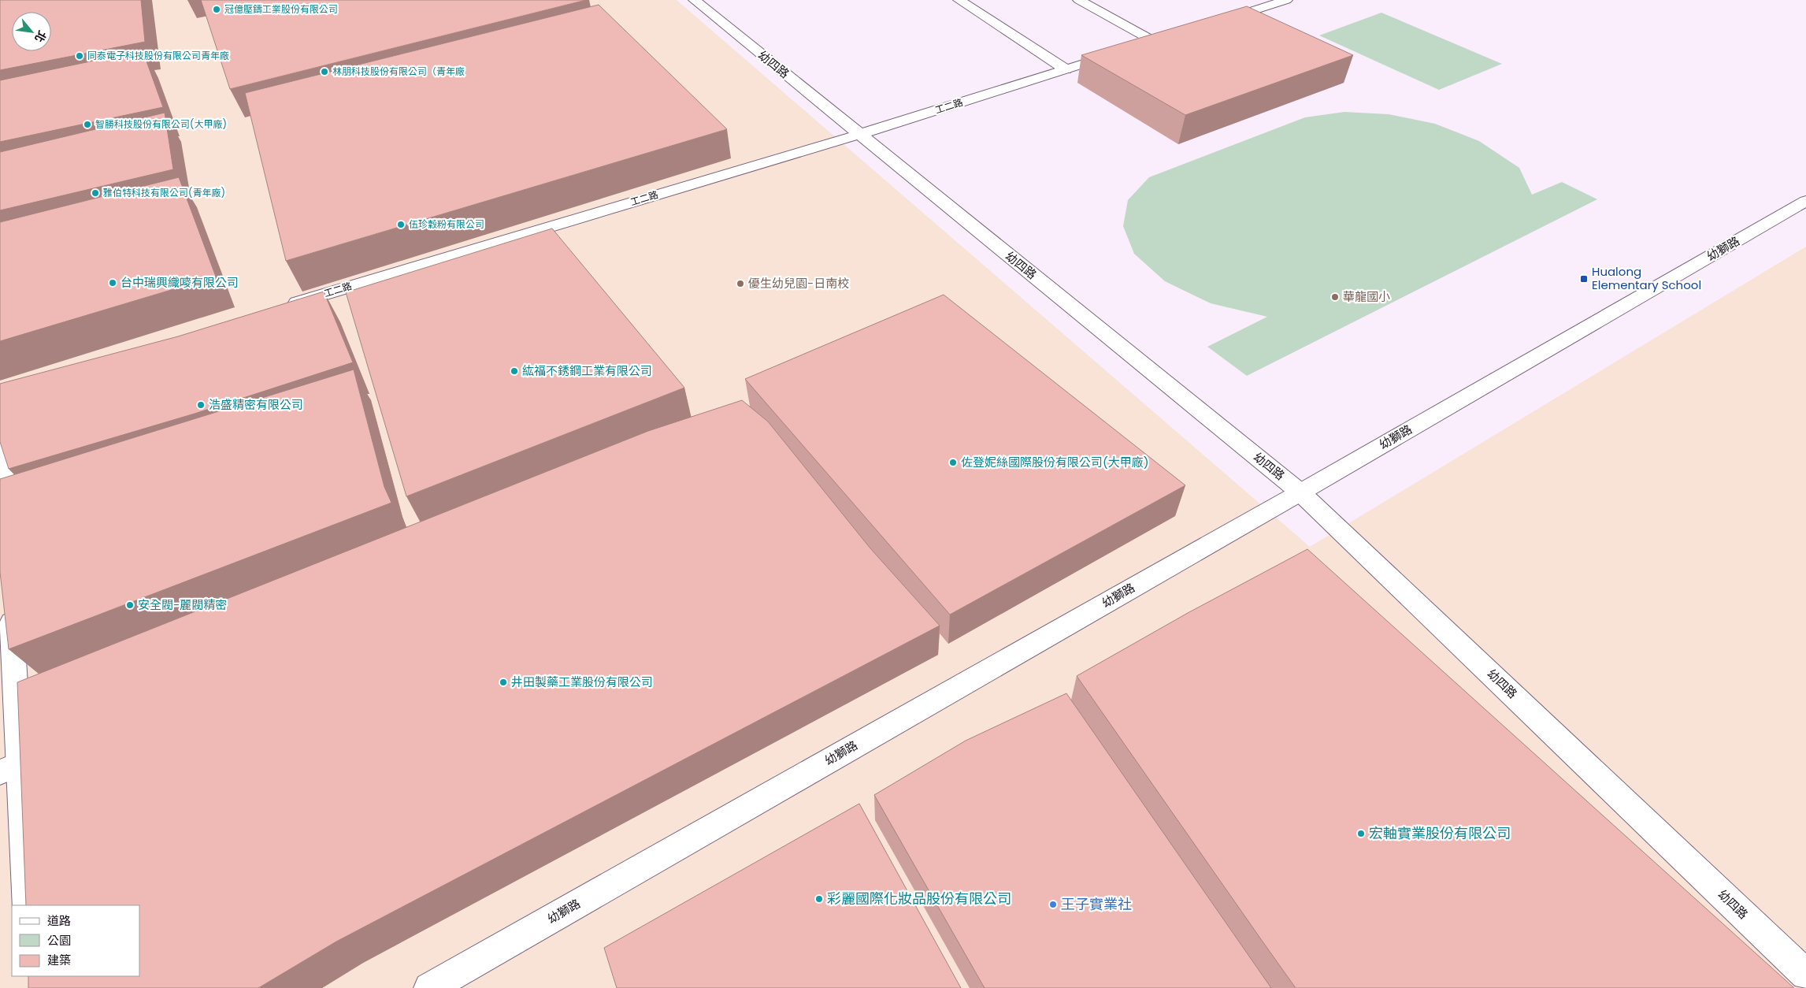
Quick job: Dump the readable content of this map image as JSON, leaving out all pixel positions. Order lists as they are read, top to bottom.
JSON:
{
  "streets": {
    "street": ["幼四路", "工二路", "幼獅路"]
  },
  "crossings": [
    ["幼四路", "工二路"],
    ["幼四路", "幼獅路"]
  ],
  "places": {
    "other": [
      "冠億壓鑄工業股份有限公司",
      "同泰電子科技股份有限公司青年廠",
      "林朋科技股份有限公司（青年廠",
      "智勝科技股份有限公司(大甲廠)",
      "雅伯特科技有限公司(青年廠)",
      "伍珍穀粉有限公司",
      "台中瑞興織嘜有限公司",
      "優生幼兒園-日南校",
      "華龍國小",
      "紘福不銹鋼工業有限公司",
      "浩盛精密有限公司",
      "佐登妮絲國際股份有限公司(大甲廠)",
      "安全閥-麗閥精密",
      "井田製藥工業股份有限公司",
      "宏軸實業股份有限公司",
      "彩麗國際化妝品股份有限公司",
      "王子實業社"
    ],
    "transit": ["Hualong Elementary School"]
  },
  "legend": ["道路", "公園", "建築"],
  "north": "bottom right"
}
